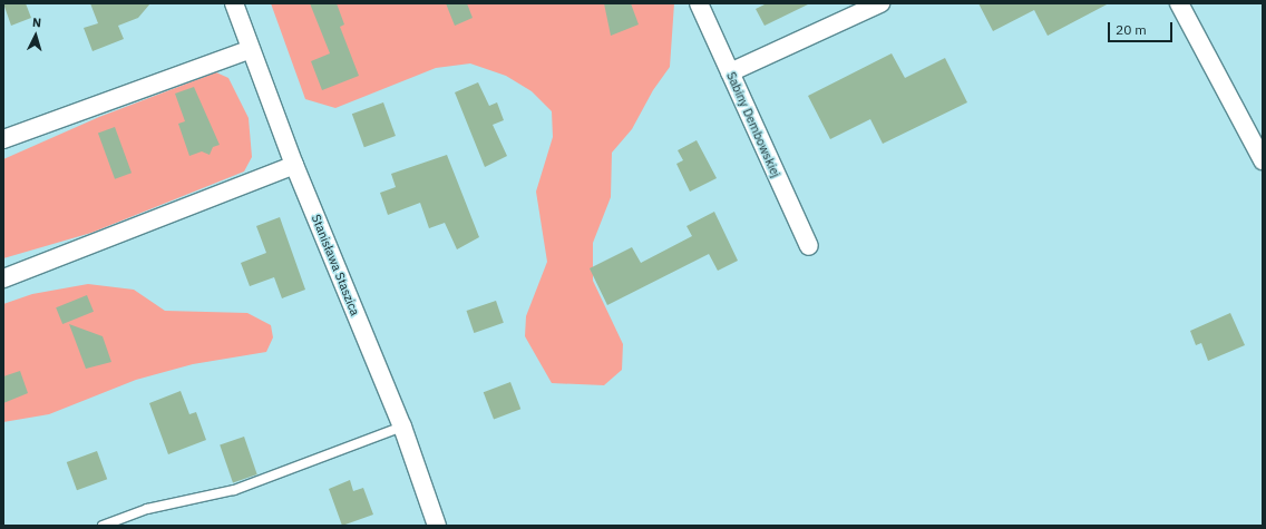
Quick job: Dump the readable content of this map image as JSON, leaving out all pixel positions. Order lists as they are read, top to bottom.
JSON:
{
  "streets": {
    "street": ["Sabiny Dembowskiej", "Stanisława Staszica"]
  },
  "scale_bar": "20 m",
  "north": "top"
}
